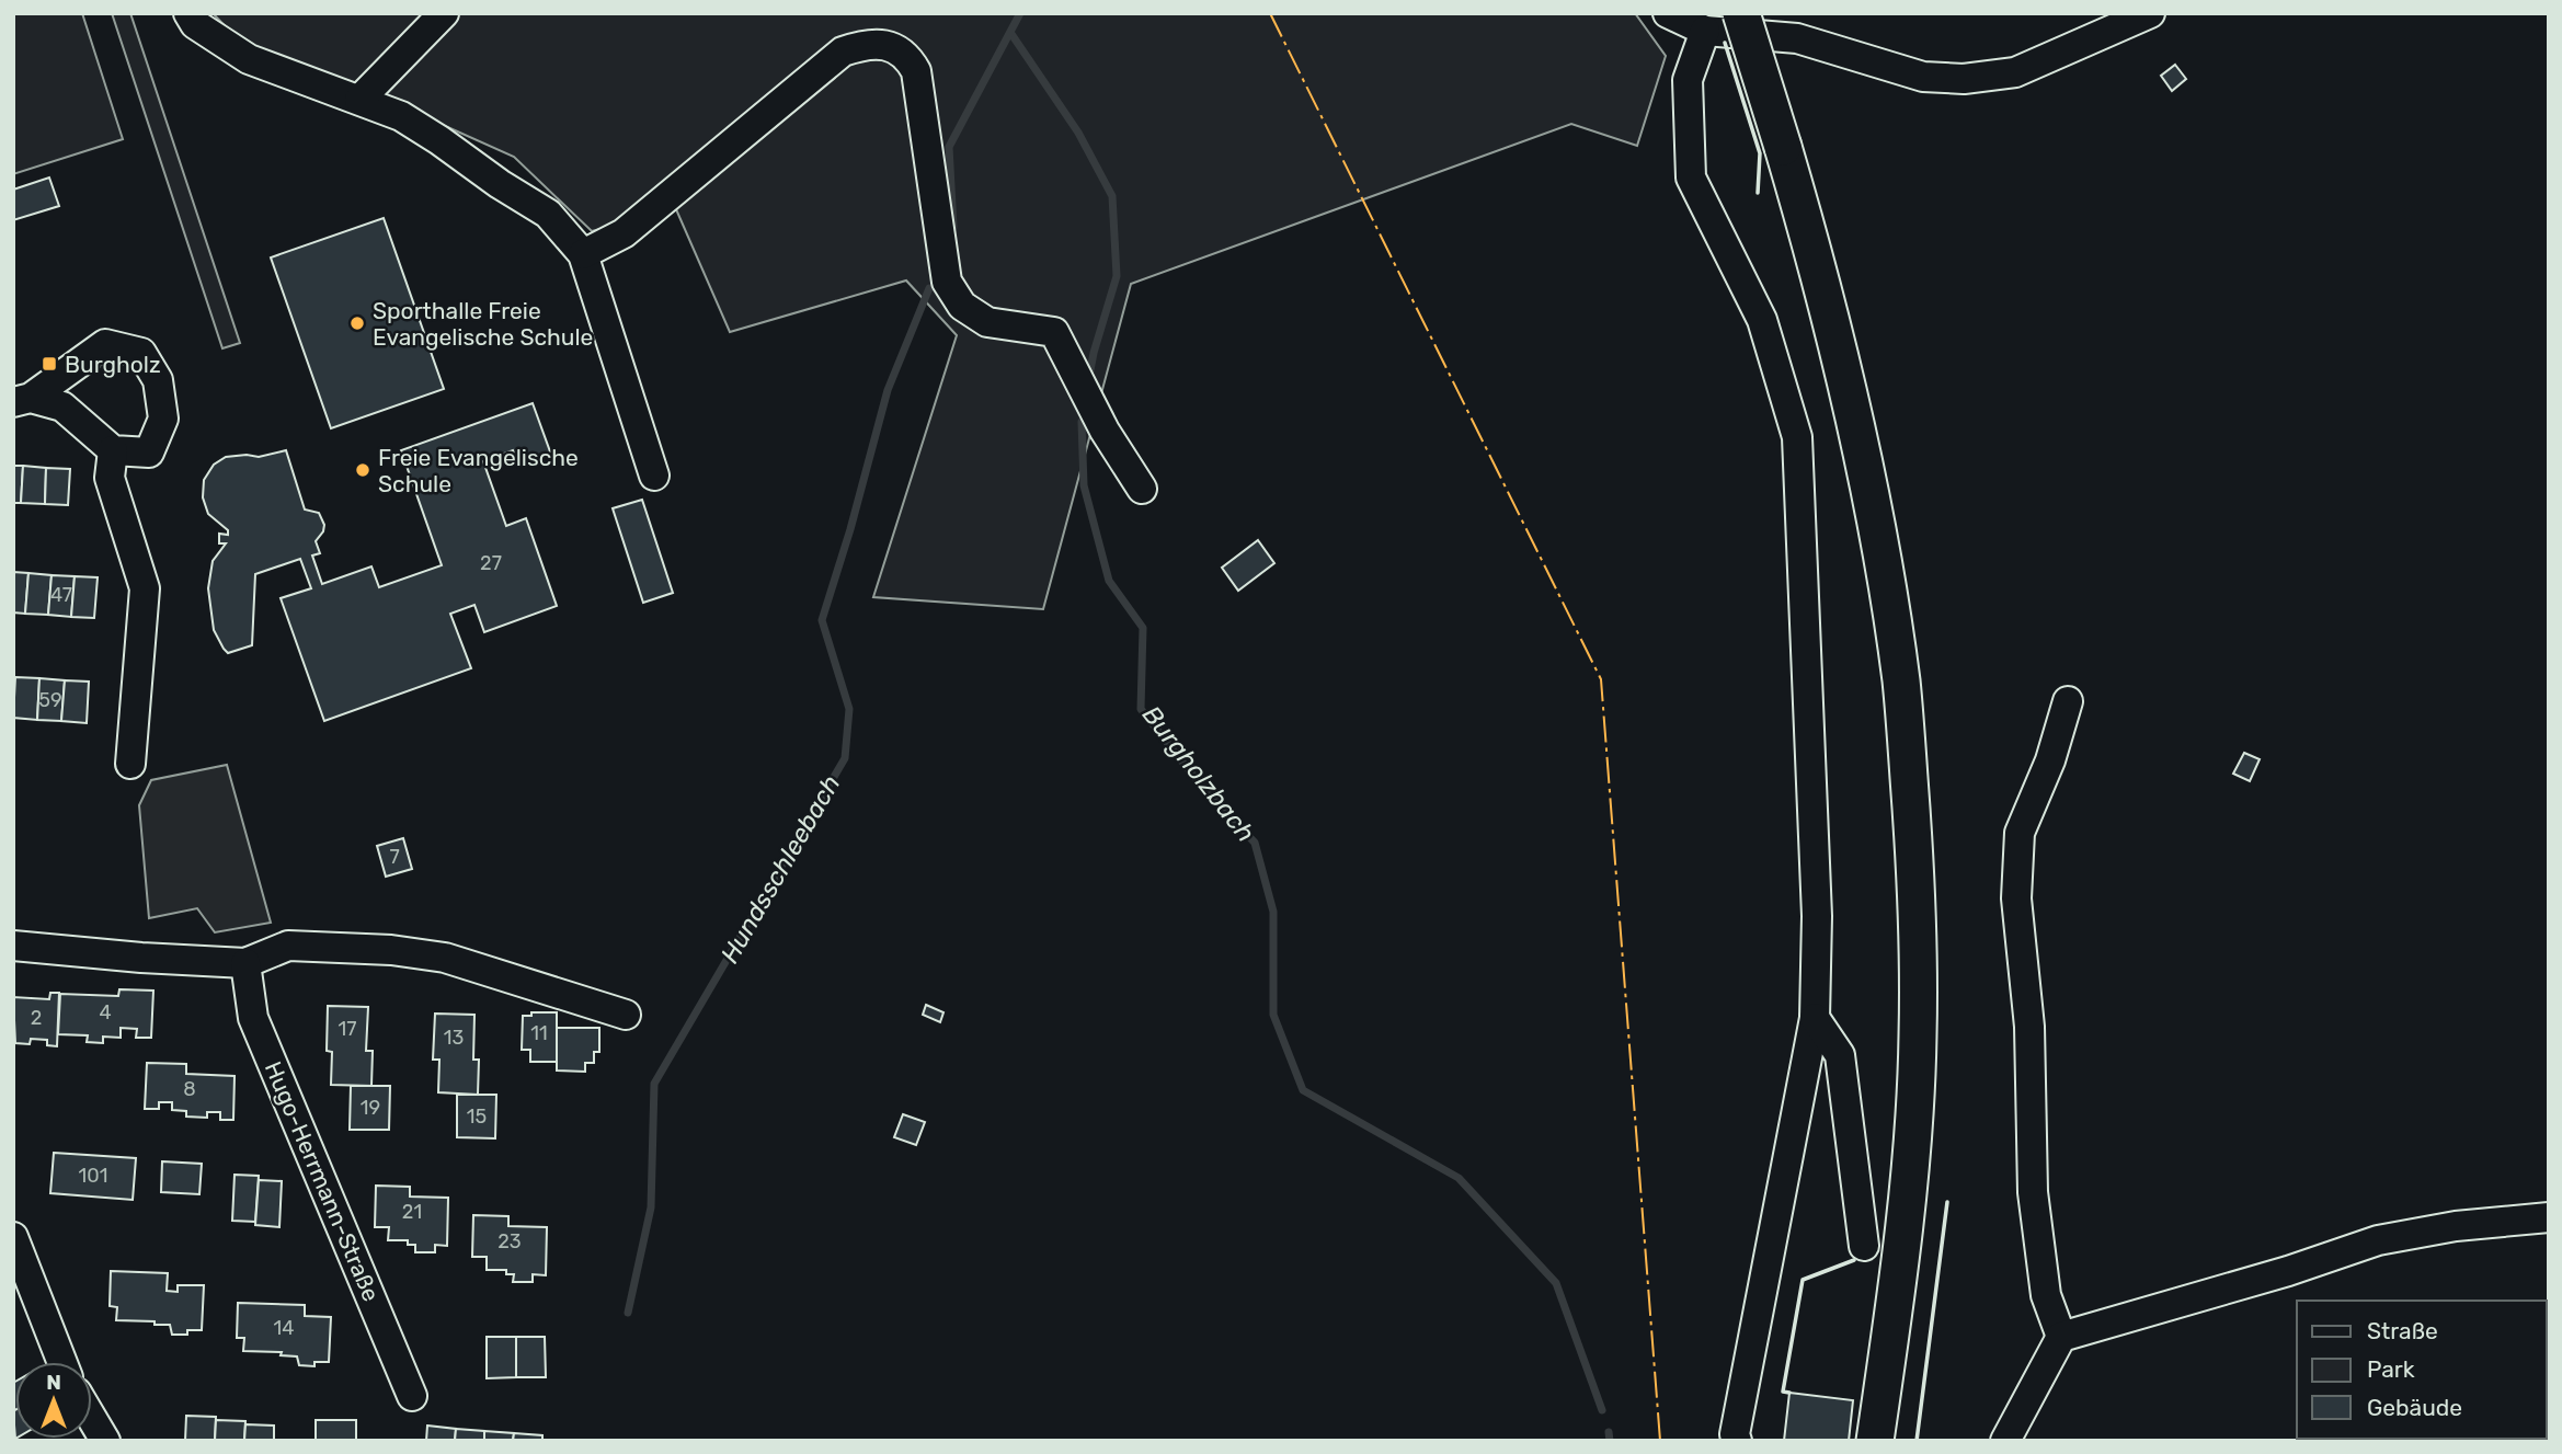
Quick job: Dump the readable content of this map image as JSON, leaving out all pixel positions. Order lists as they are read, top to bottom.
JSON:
{
  "streets": {
    "street": ["Hugo-Herrmann-Straße"]
  },
  "water": ["Burgholzbach", "Hundsschleebach"],
  "places": {
    "other": ["Sporthalle Freie Evangelische Schule", "Freie Evangelische Schule"],
    "transit": ["Burgholz"]
  },
  "house_numbers": [
    "27",
    "47",
    "59",
    "7",
    "4",
    "2",
    "17",
    "11",
    "13",
    "8",
    "19",
    "15",
    "101",
    "21",
    "23",
    "14"
  ],
  "legend": ["Straße", "Park", "Gebäude"],
  "north": "top"
}
